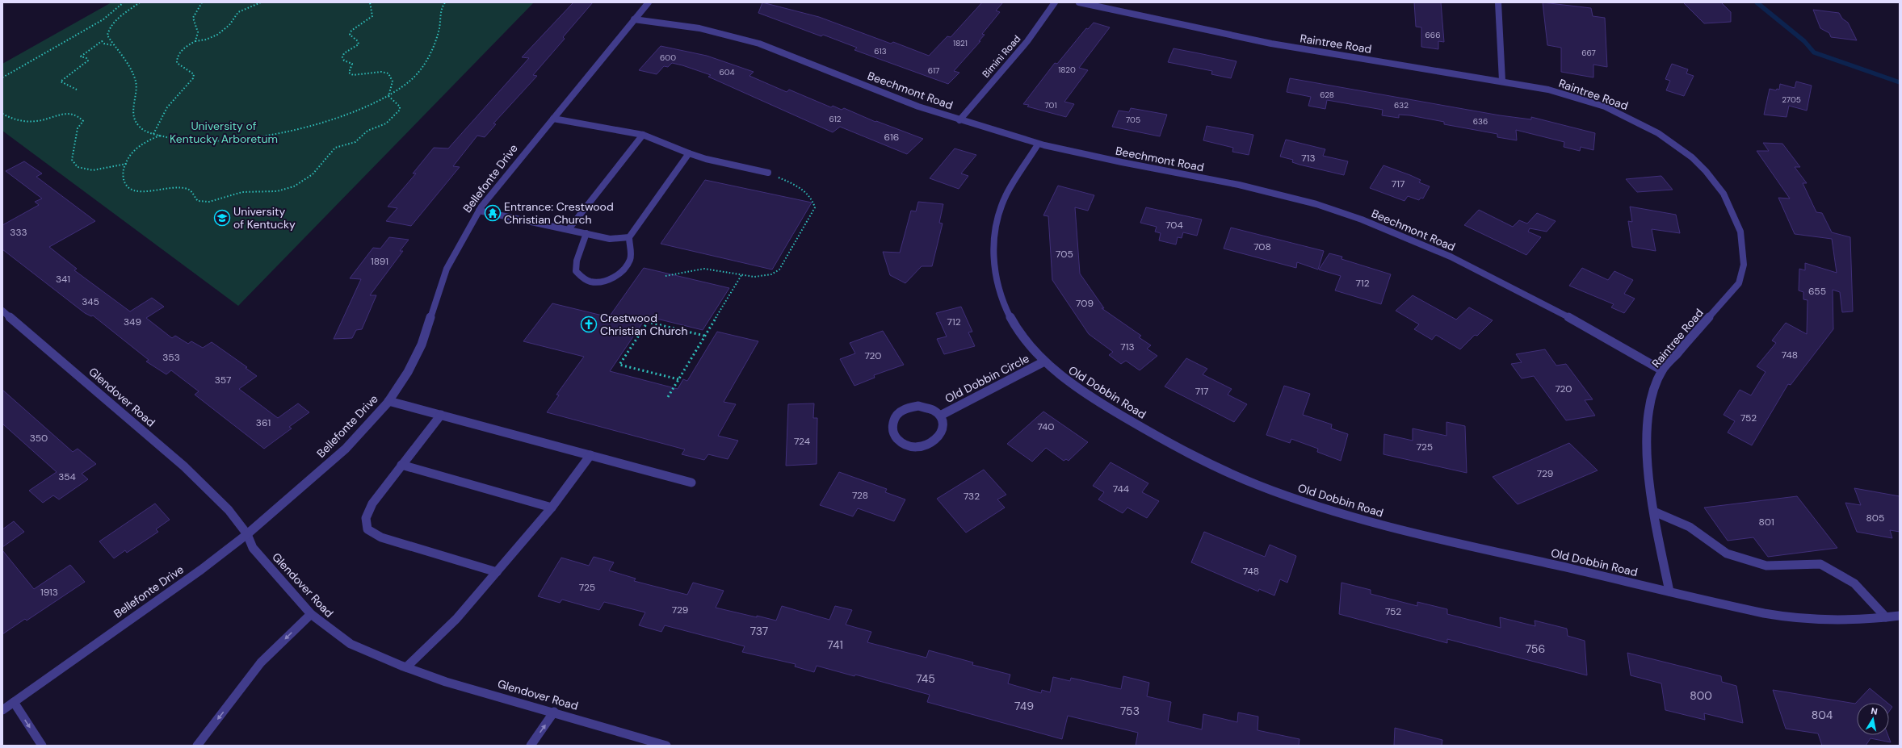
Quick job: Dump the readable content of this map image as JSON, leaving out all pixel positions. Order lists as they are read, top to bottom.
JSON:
{
  "streets": {
    "street": [
      "Raintree Road",
      "Bimini Road",
      "Beechmont Road",
      "Bellefonte Drive",
      "Old Dobbin Circle",
      "Old Dobbin Road",
      "Glendover Road"
    ]
  },
  "crossings": [
    ["Raintree Road", "Beechmont Road"],
    ["Raintree Road", "Old Dobbin Road"],
    ["Bimini Road", "Beechmont Road"],
    ["Beechmont Road", "Bellefonte Drive"],
    ["Beechmont Road", "Old Dobbin Road"],
    ["Bellefonte Drive", "Glendover Road"],
    ["Old Dobbin Circle", "Old Dobbin Road"]
  ],
  "parks": ["University of Kentucky Arboretum"],
  "places": {
    "temple": ["Entrance: Crestwood Christian Church"],
    "school or university": ["University of Kentucky"],
    "church": ["Crestwood Christian Church"]
  },
  "house_numbers": [
    "666",
    "1821",
    "613",
    "667",
    "600",
    "1820",
    "617",
    "604",
    "628",
    "2705",
    "701",
    "632",
    "612",
    "705",
    "636",
    "616",
    "713",
    "717",
    "704",
    "333",
    "708",
    "705",
    "1891",
    "341",
    "712",
    "655",
    "345",
    "709",
    "349",
    "712",
    "713",
    "748",
    "720",
    "353",
    "357",
    "720",
    "717",
    "752",
    "361",
    "740",
    "350",
    "724",
    "725",
    "729",
    "354",
    "744",
    "728",
    "732",
    "805",
    "801",
    "748",
    "725",
    "1913",
    "729",
    "752",
    "737",
    "741",
    "756",
    "745",
    "800",
    "749",
    "753",
    "804"
  ],
  "north": "top"
}
